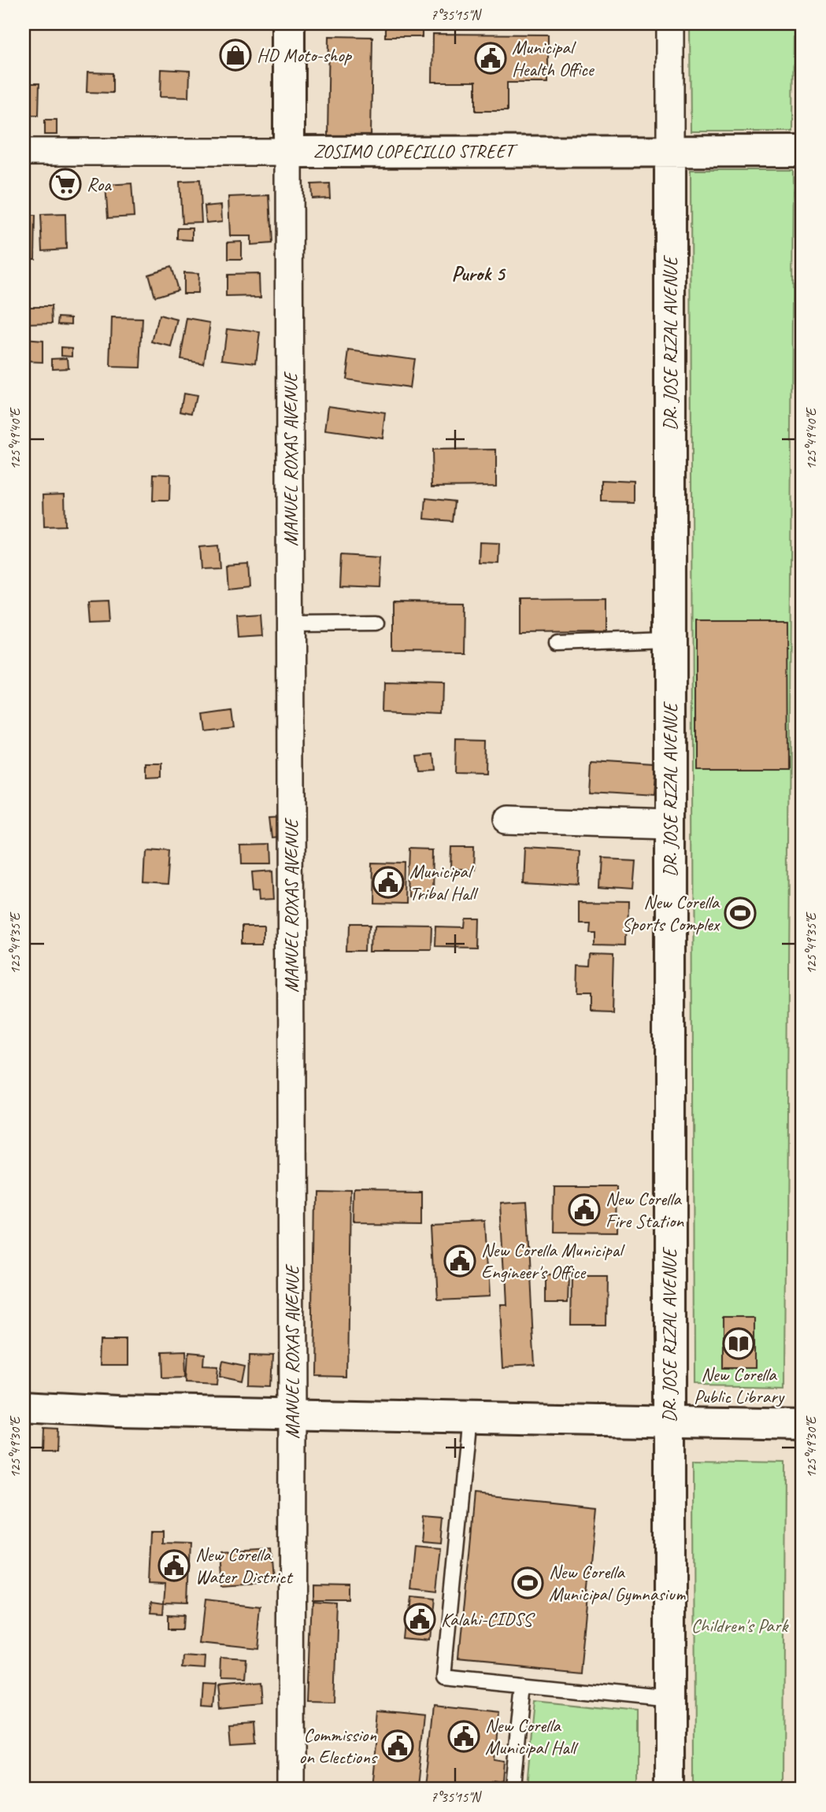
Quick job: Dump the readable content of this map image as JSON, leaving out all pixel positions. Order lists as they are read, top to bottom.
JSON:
{
  "streets": {
    "main road": ["ZOSIMO LOPECILLO STREET", "DR. JOSE RIZAL AVENUE", "MANUEL ROXAS AVENUE"]
  },
  "crossings": [
    ["ZOSIMO LOPECILLO STREET", "DR. JOSE RIZAL AVENUE"],
    ["ZOSIMO LOPECILLO STREET", "MANUEL ROXAS AVENUE"]
  ],
  "districts": ["Purok 5"],
  "parks": ["Children's Park"],
  "places": {
    "shop": ["HD Moto-shop"],
    "public building": [
      "Municipal Health Office",
      "Municipal Tribal Hall",
      "New Corella Fire Station",
      "New Corella Municipal Engineer's Office",
      "New Corella Water District",
      "Kalahi-CIDSS",
      "New Corella Municipal Hall",
      "Commission on Elections"
    ],
    "supermarket": ["Roa"],
    "sports": ["New Corella Sports Complex", "New Corella Municipal Gymnasium"],
    "library": ["New Corella Public Library"]
  },
  "coordinates": [
    "7°35'15\"N",
    "125°49'40\"E",
    "125°49'35\"E",
    "125°49'30\"E"
  ]
}
